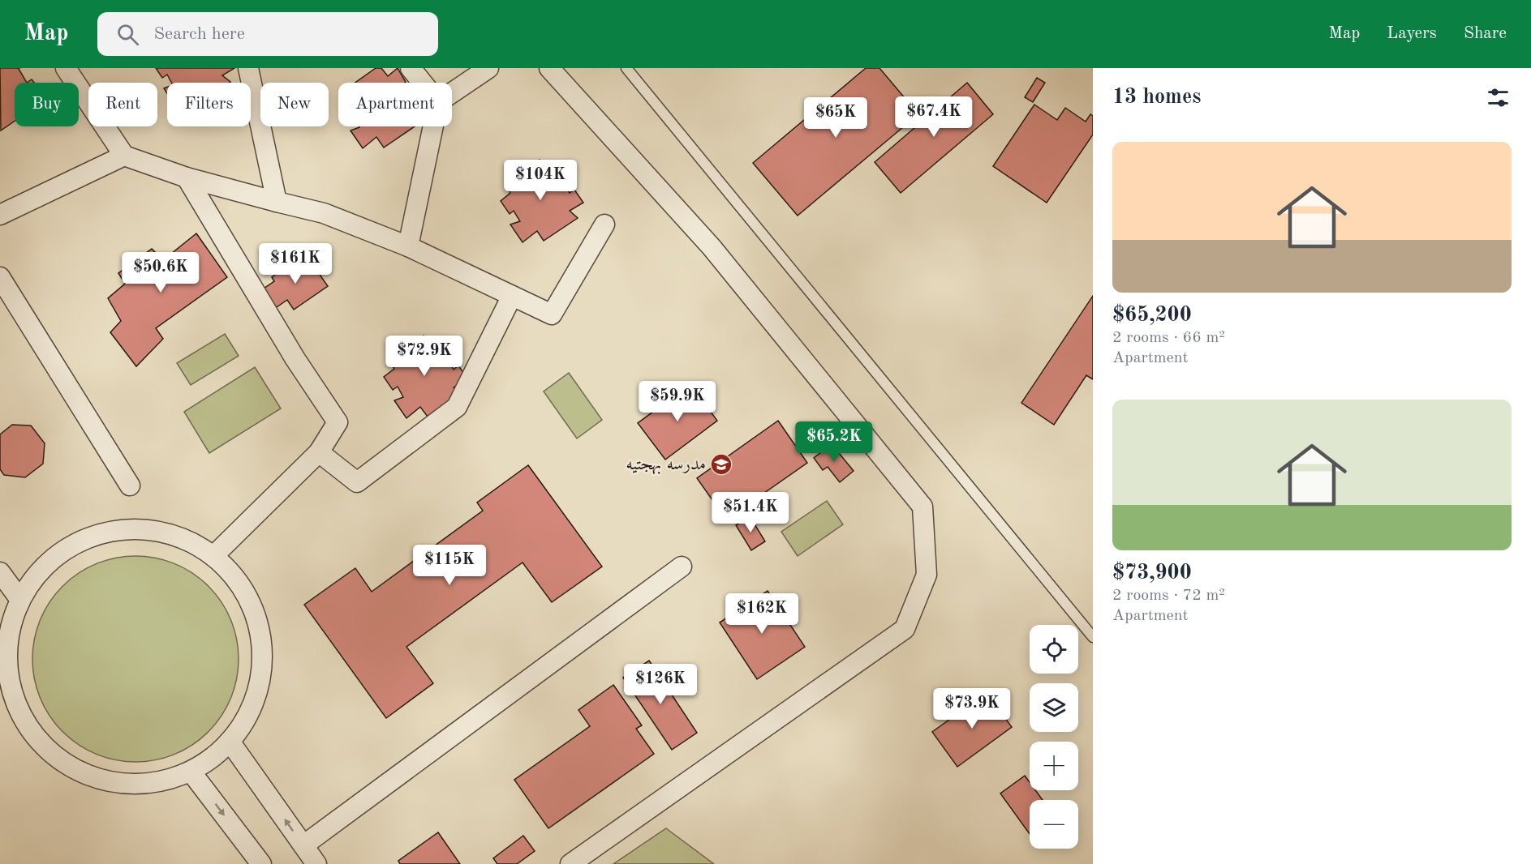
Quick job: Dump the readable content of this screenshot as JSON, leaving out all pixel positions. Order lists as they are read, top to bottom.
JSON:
{
  "places": {
    "school or university": ["مدرسه بهجتیه"]
  },
  "page": {
    "header": "Map",
    "search": "Search here",
    "nav": ["Map", "Layers", "Share"],
    "heading": "13 homes",
    "chip": [
      "Buy",
      "Rent",
      "Filters",
      "New",
      "Apartment"
    ],
    "price": [
      "$67.4K",
      "$65K",
      "$104K",
      "$161K",
      "$50.6K",
      "$72.9K",
      "$59.9K",
      "$65.2K",
      "$51.4K",
      "$115K",
      "$162K",
      "$126K",
      "$73.9K"
    ],
    "list": [
      {
        "name": "$65,200",
        "note": "2 rooms · 66 m² · Apartment"
      },
      {
        "name": "$73,900",
        "note": "2 rooms · 72 m² · Apartment"
      }
    ],
    "map_buttons": ["+", "−"]
  }
}
